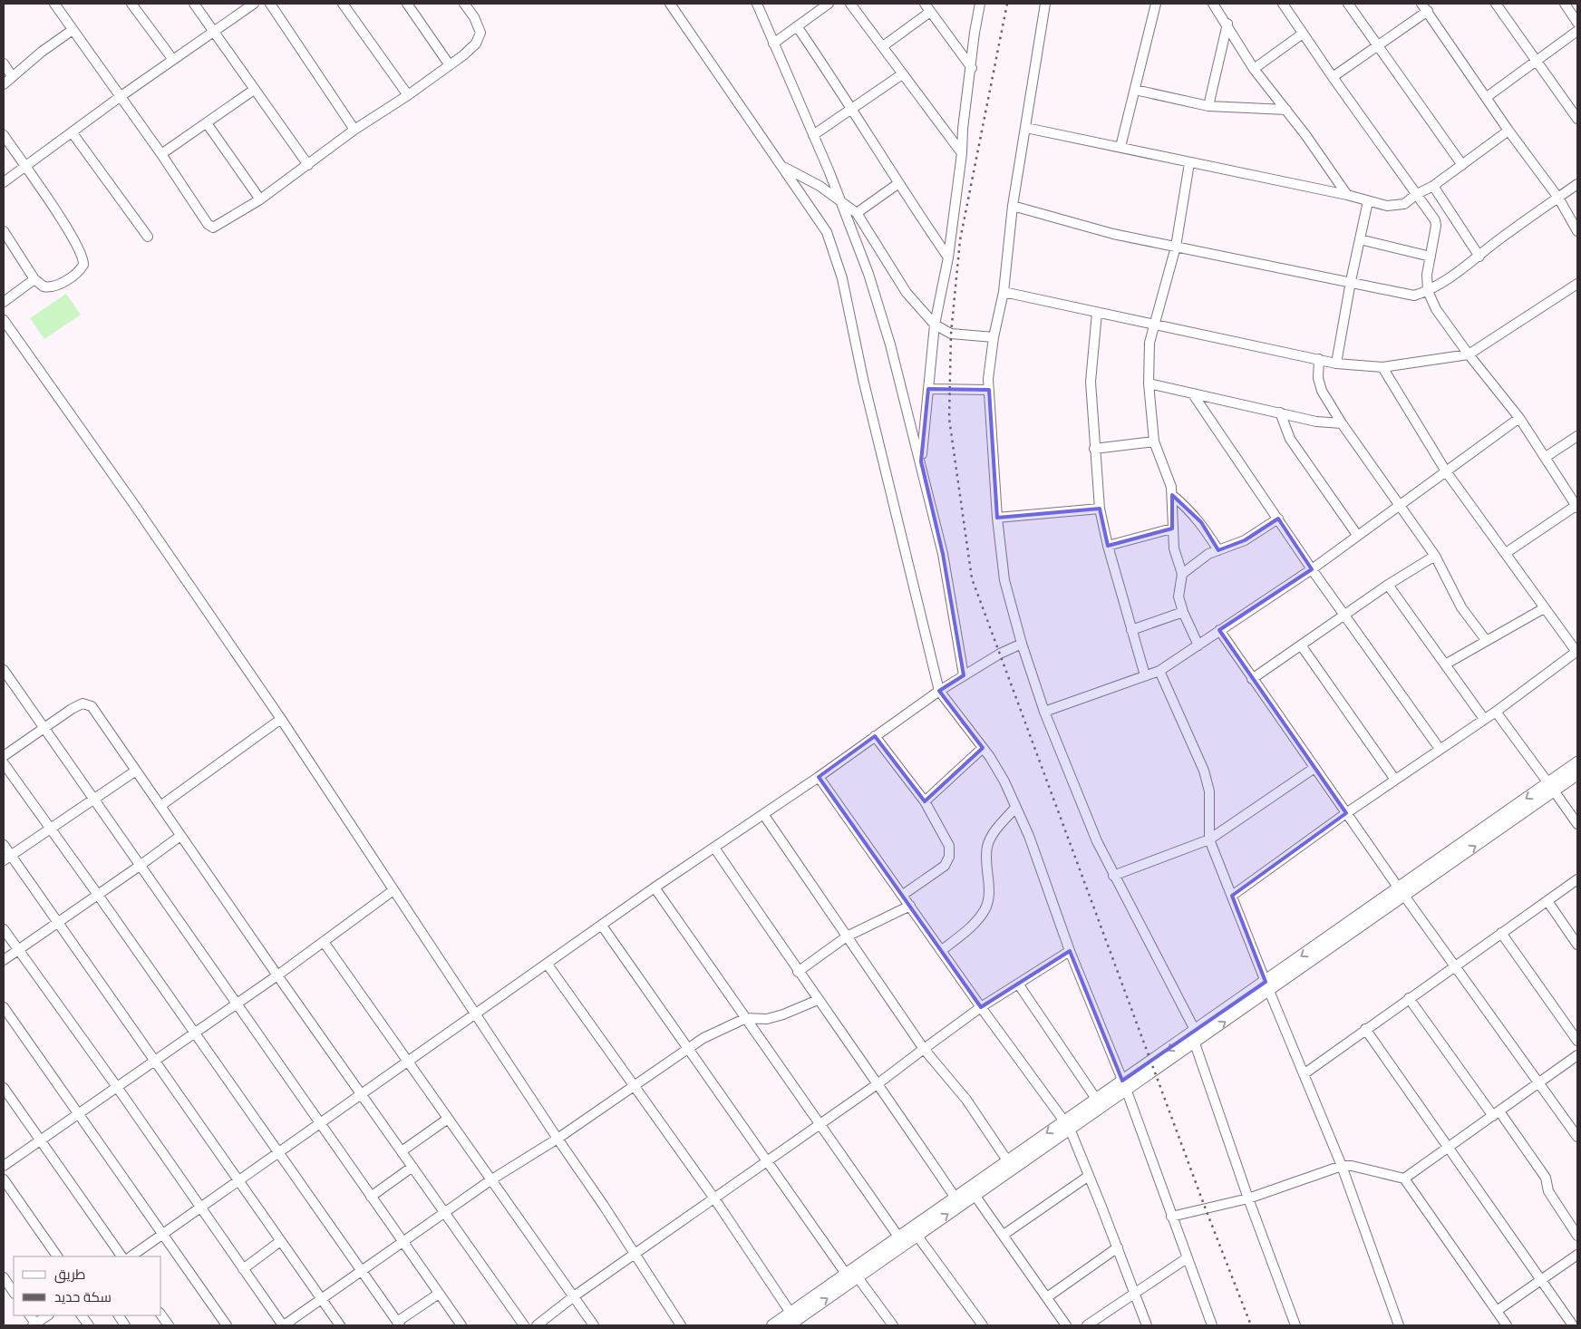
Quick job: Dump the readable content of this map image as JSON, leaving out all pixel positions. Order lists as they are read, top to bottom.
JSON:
{
  "legend": ["طريق", "سكة حديد"]
}
